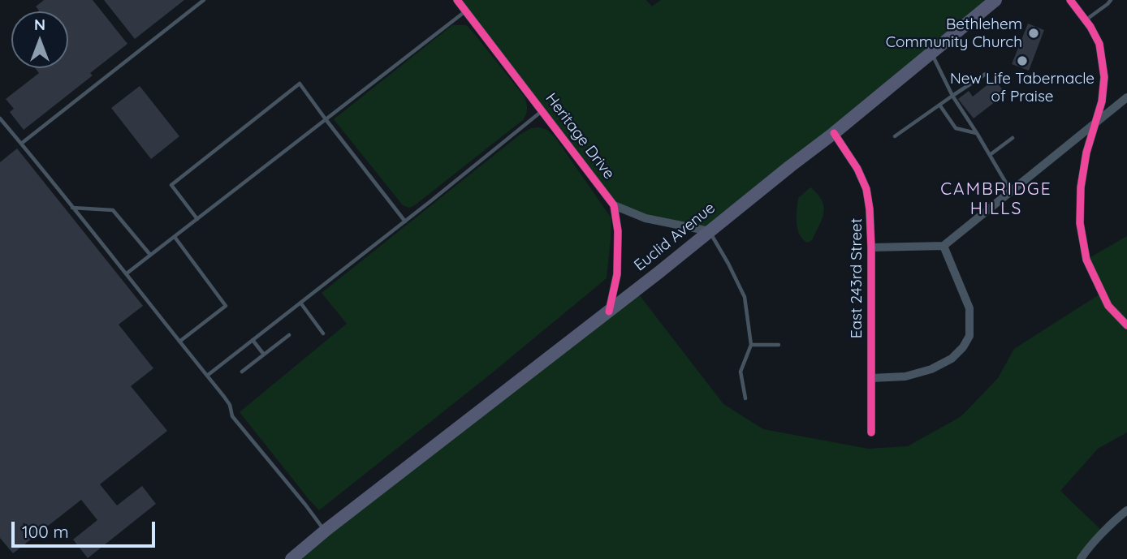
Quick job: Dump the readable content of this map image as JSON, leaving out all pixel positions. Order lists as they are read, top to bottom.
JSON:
{
  "streets": {
    "main road": ["Euclid Avenue"],
    "street": ["Heritage Drive", "East 243rd Street"]
  },
  "crossings": [
    ["Heritage Drive", "Euclid Avenue"],
    ["Euclid Avenue", "East 243rd Street"]
  ],
  "districts": ["CAMBRIDGE HILLS"],
  "places": ["Bethlehem Community Church", "New Life Tabernacle of Praise"],
  "scale_bar": "100 m",
  "north": "top"
}
